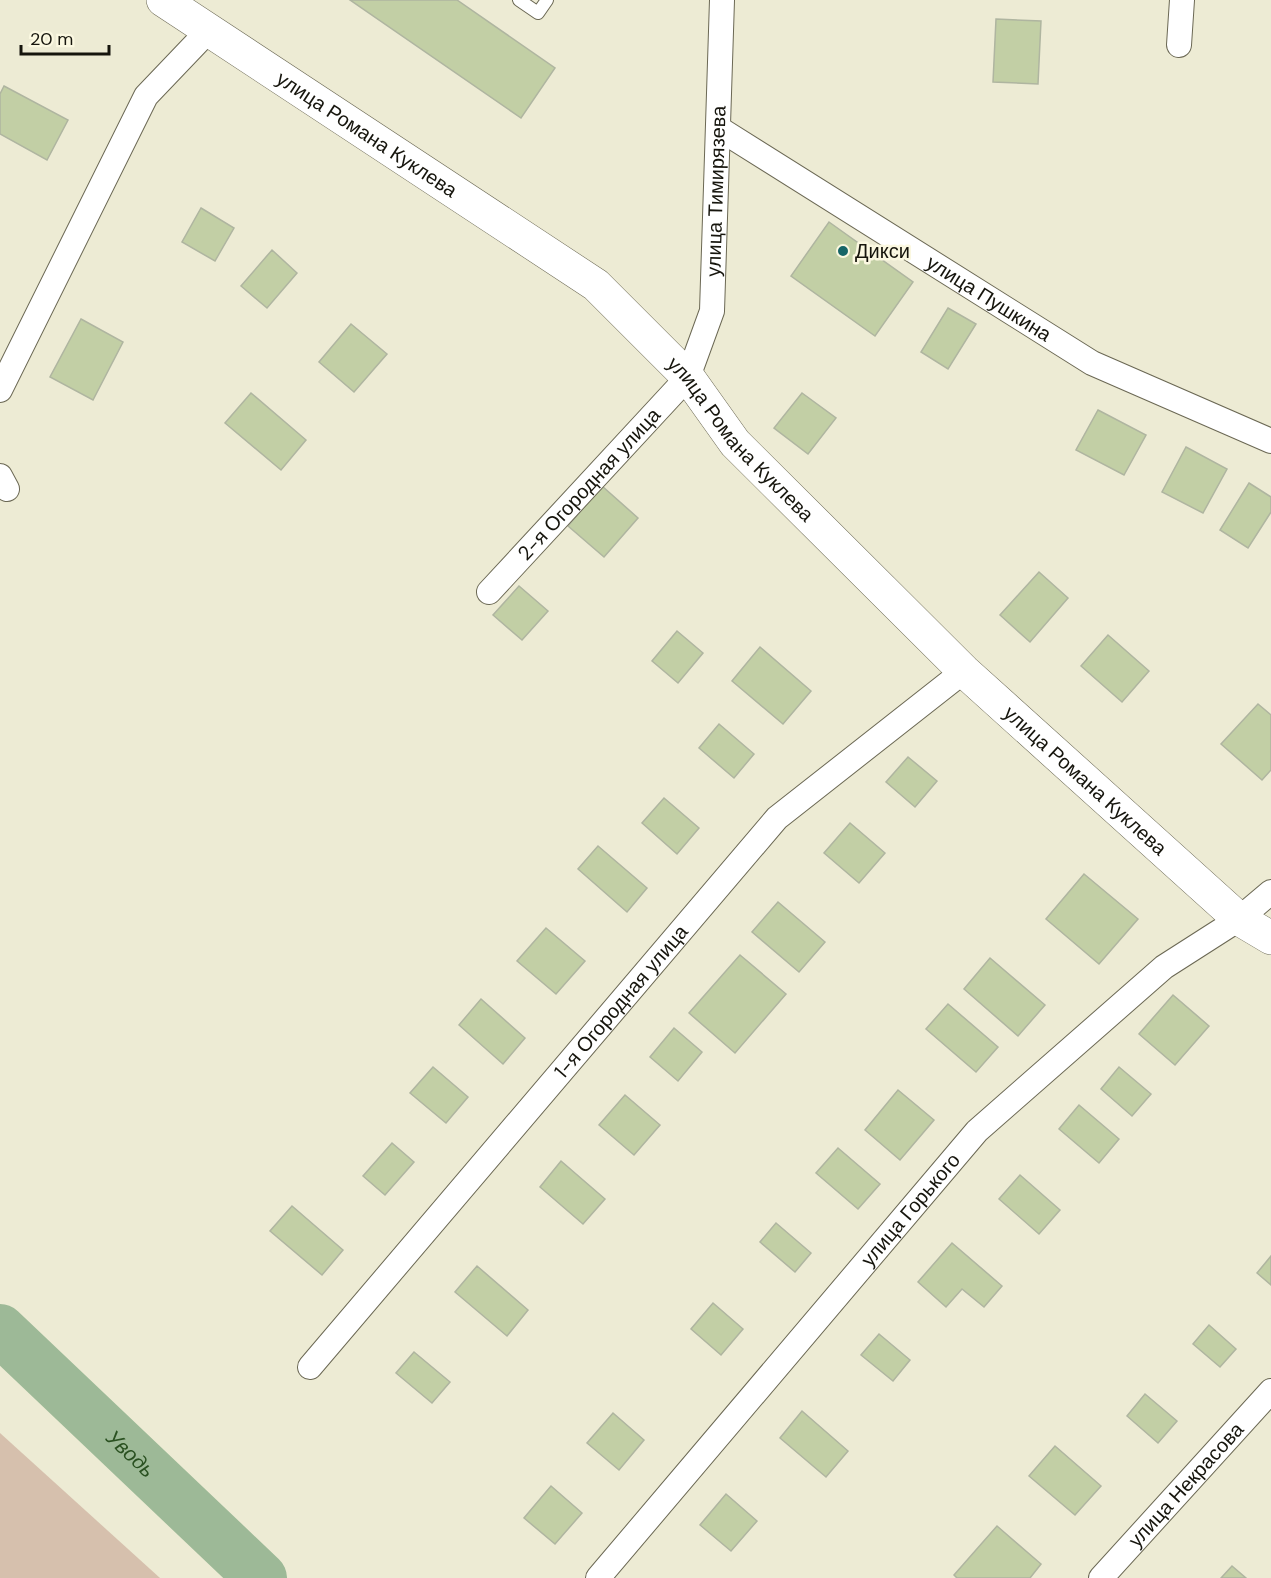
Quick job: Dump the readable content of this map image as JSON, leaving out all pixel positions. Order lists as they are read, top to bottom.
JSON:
{
  "streets": {
    "street": [
      "улица Романа Куклева",
      "улица Тимирязева",
      "улица Пушкина",
      "2-я Огородная улица",
      "1-я Огородная улица",
      "улица Горького",
      "улица Некрасова"
    ]
  },
  "crossings": [
    ["улица Романа Куклева", "улица Тимирязева"],
    ["улица Романа Куклева", "2-я Огородная улица"],
    ["улица Романа Куклева", "1-я Огородная улица"],
    ["улица Романа Куклева", "улица Горького"],
    ["улица Тимирязева", "улица Пушкина"],
    ["улица Тимирязева", "2-я Огородная улица"]
  ],
  "water": ["Уводь"],
  "places": ["Дикси"],
  "scale_bar": "20 m"
}
